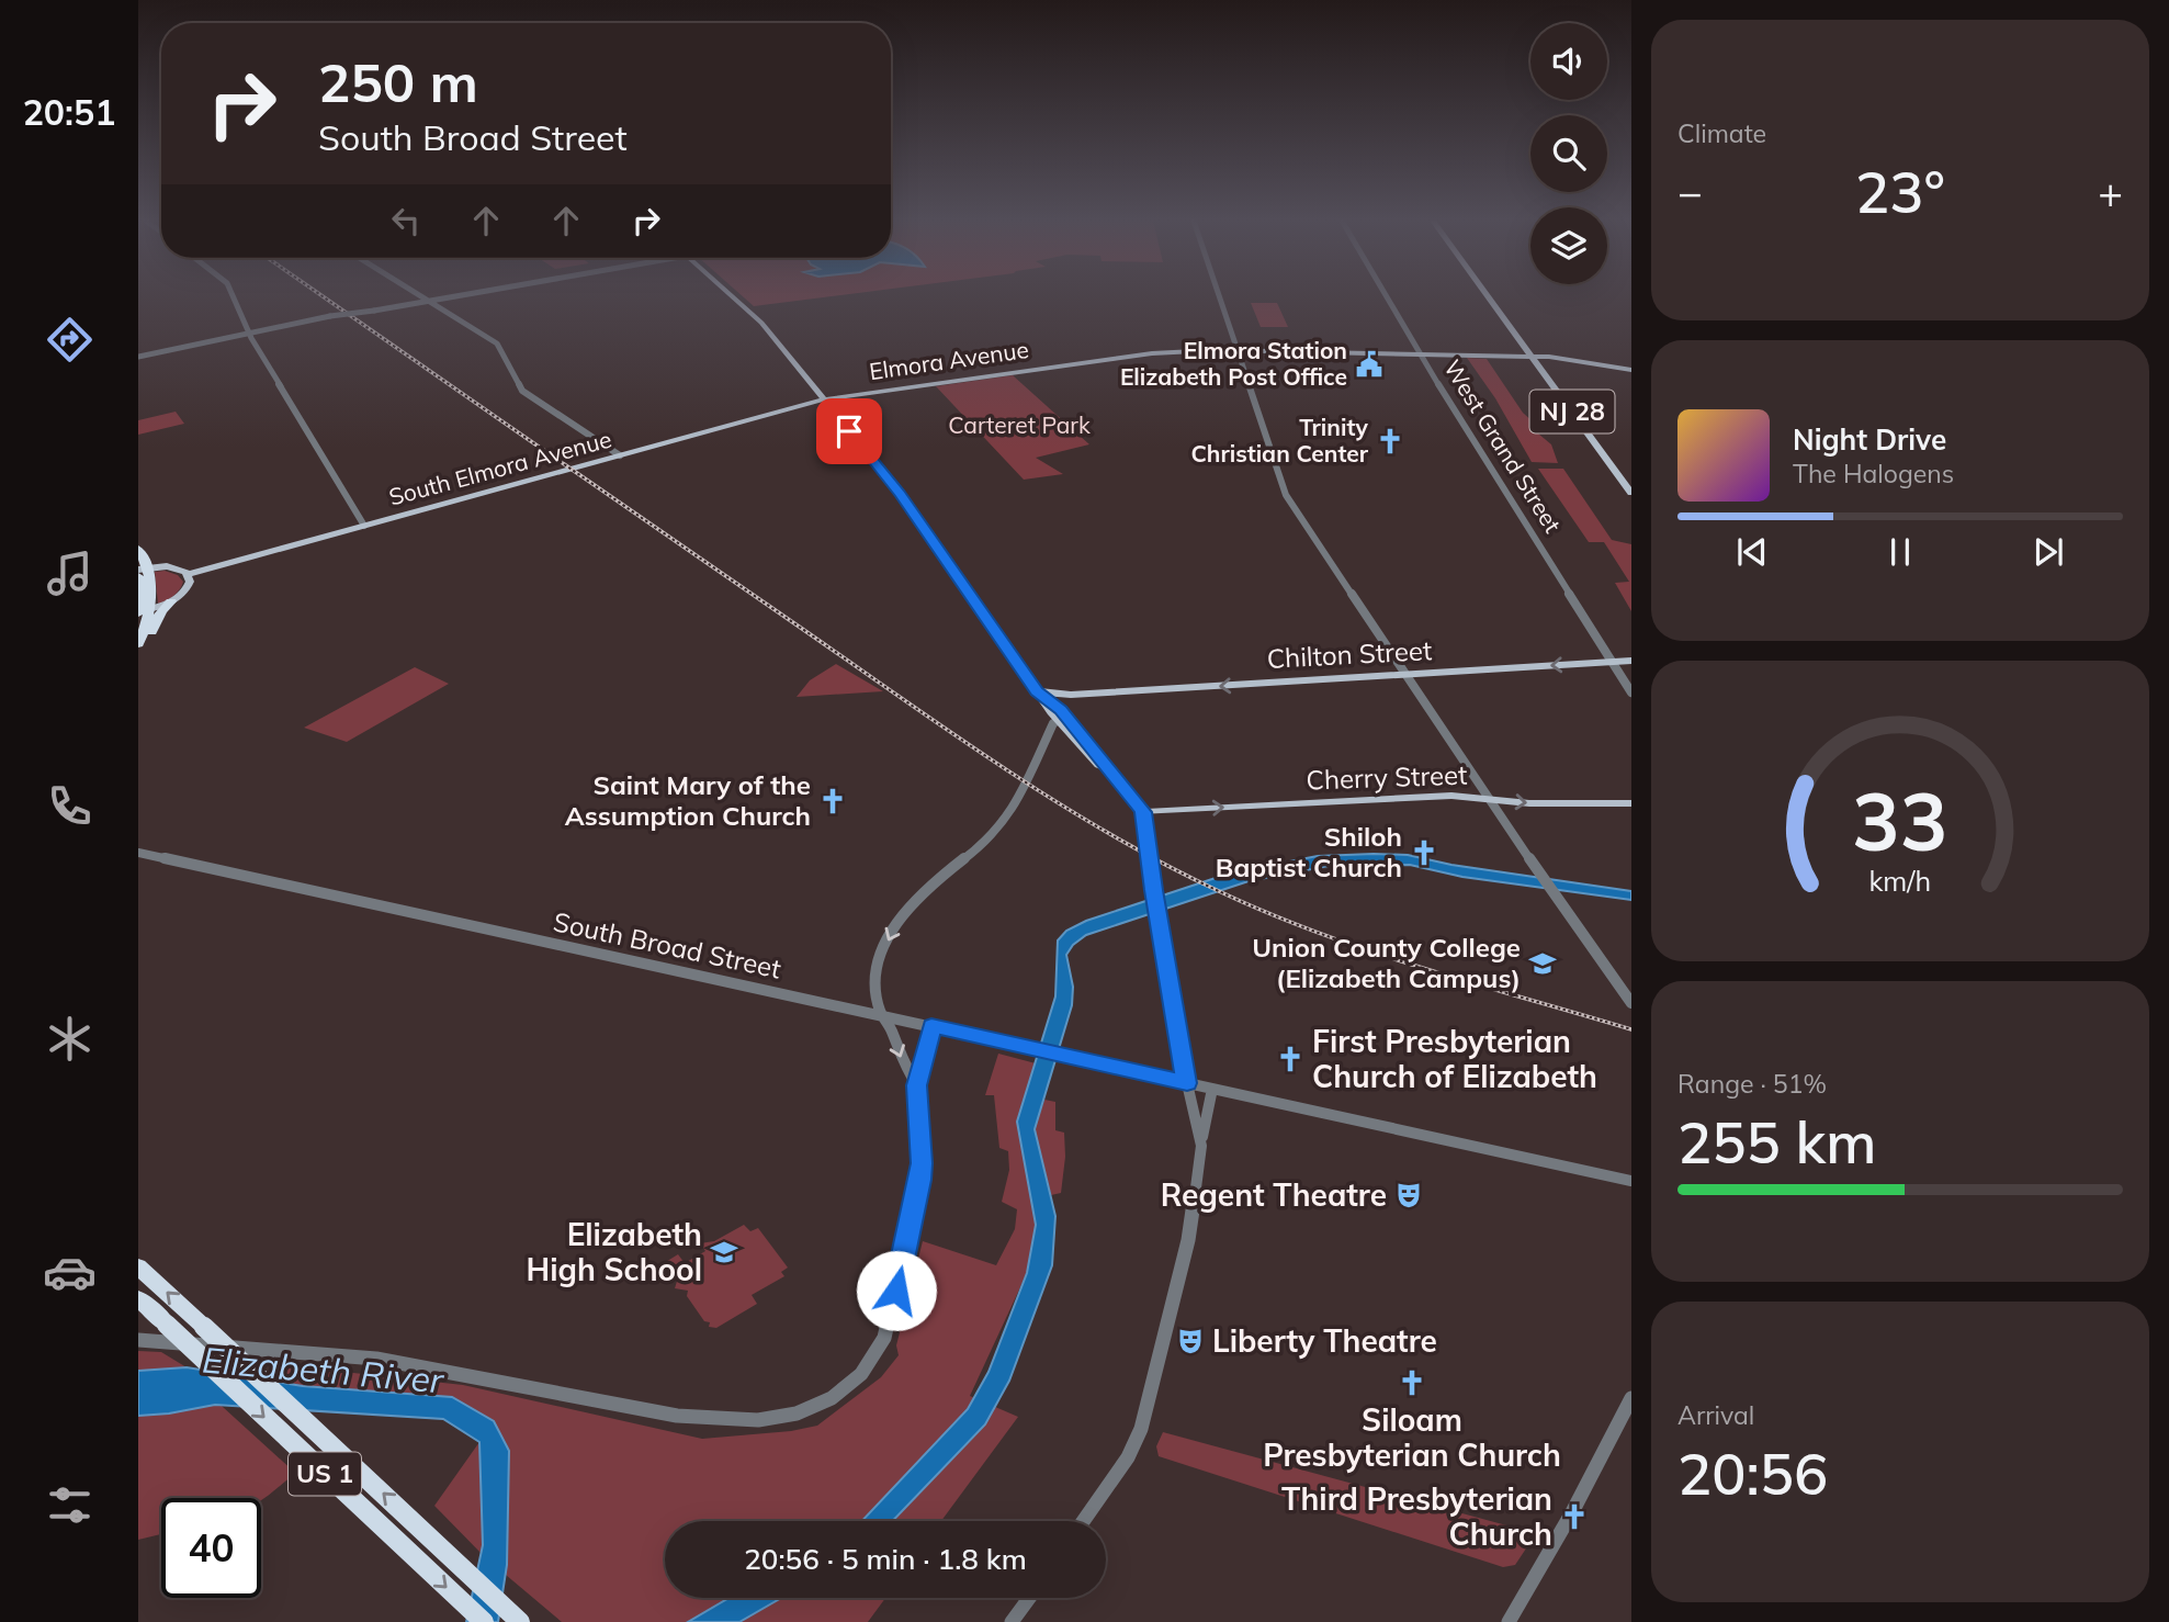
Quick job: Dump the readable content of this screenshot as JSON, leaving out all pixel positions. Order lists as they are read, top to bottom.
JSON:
{
  "streets": {
    "highway": ["US 1"],
    "main road": [
      "Elmora Avenue",
      "NJ 28",
      "South Elmora Avenue",
      "Chilton Street",
      "Cherry Street"
    ],
    "street": ["West Grand Street", "South Broad Street"]
  },
  "crossings": [
    ["Elmora Avenue", "NJ 28"],
    ["Elmora Avenue", "West Grand Street"],
    ["Elmora Avenue", "South Elmora Avenue"],
    ["West Grand Street", "Chilton Street"]
  ],
  "one_way": ["Chilton Street", "Cherry Street"],
  "water": ["Elizabeth River"],
  "parks": ["Carteret Park"],
  "places": {
    "public building": ["Elmora Station Elizabeth Post Office"],
    "church": [
      "Trinity Christian Center",
      "Saint Mary of the Assumption Church",
      "Shiloh Baptist Church",
      "First Presbyterian Church of Elizabeth",
      "Siloam Presbyterian Church",
      "Third Presbyterian Church"
    ],
    "school or university": ["Union County College (Elizabeth Campus)", "Elizabeth High School"],
    "theatre": ["Regent Theatre", "Liberty Theatre"]
  },
  "page": {
    "tabs": "20:51",
    "tile": [
      "Climate",
      ["Range · 51%", "255 km"],
      ["Arrival", "20:56"]
    ],
    "turn": ["250 m", "South Broad Street"],
    "heat": ["−", "23°", "+"],
    "song": ["Night Drive", "The Halogens"],
    "limit": "40",
    "trip": "20:56 · 5 min · 1.8 km",
    "gauge": ["33", "km/h"]
  }
}
